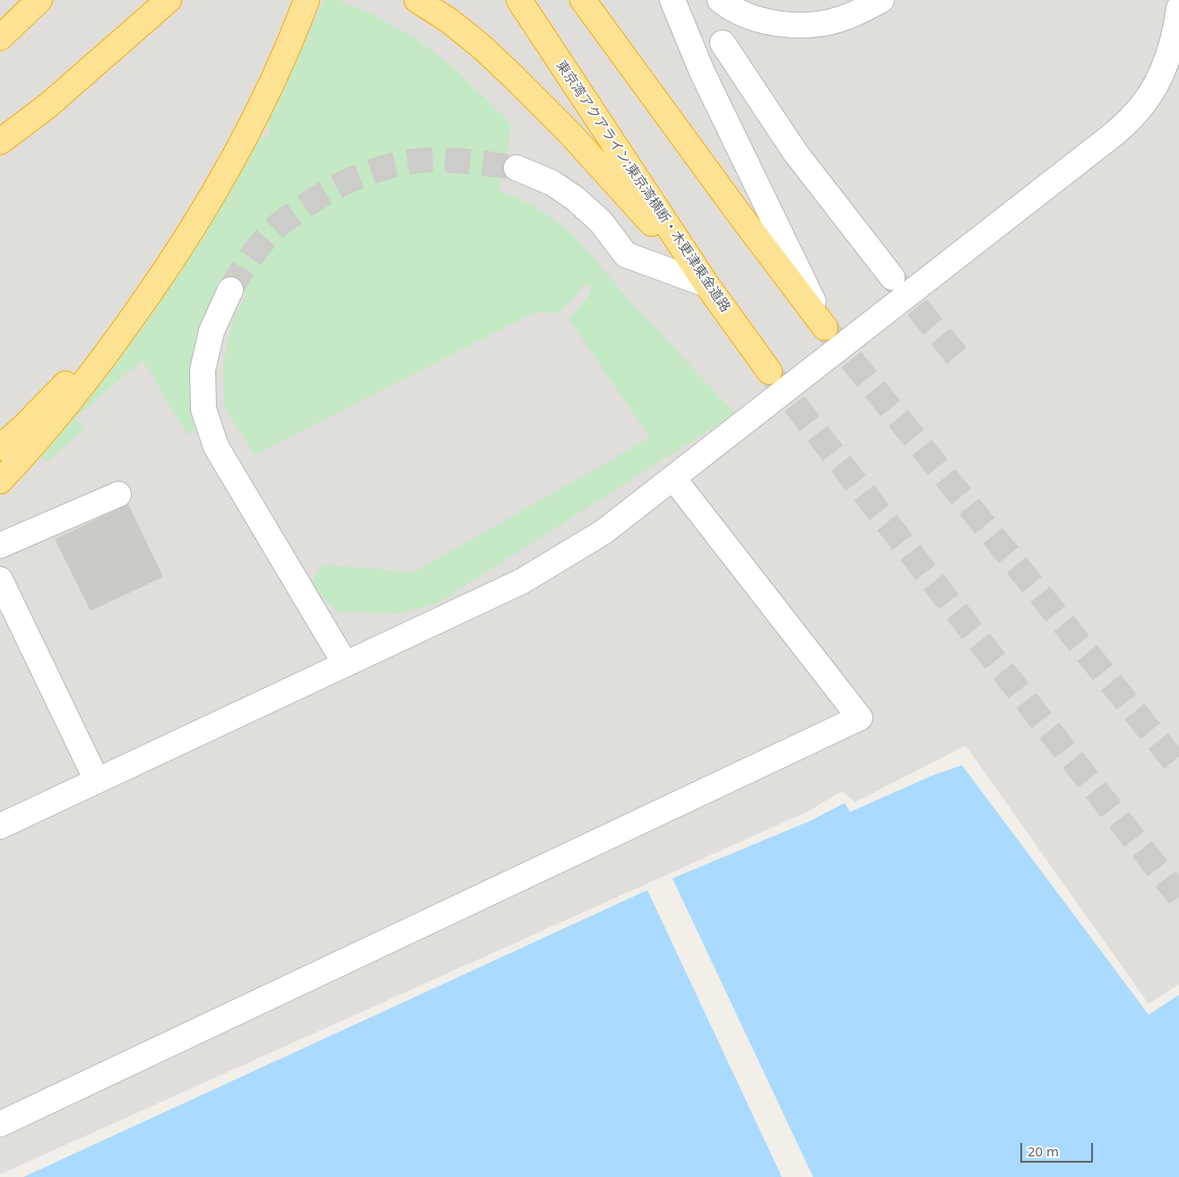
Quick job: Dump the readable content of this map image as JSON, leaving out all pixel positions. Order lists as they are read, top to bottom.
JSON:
{
  "streets": {
    "highway": ["東京湾アクアライン;東京湾横断・木更津東金道路"]
  },
  "scale_bar": "20 m"
}
